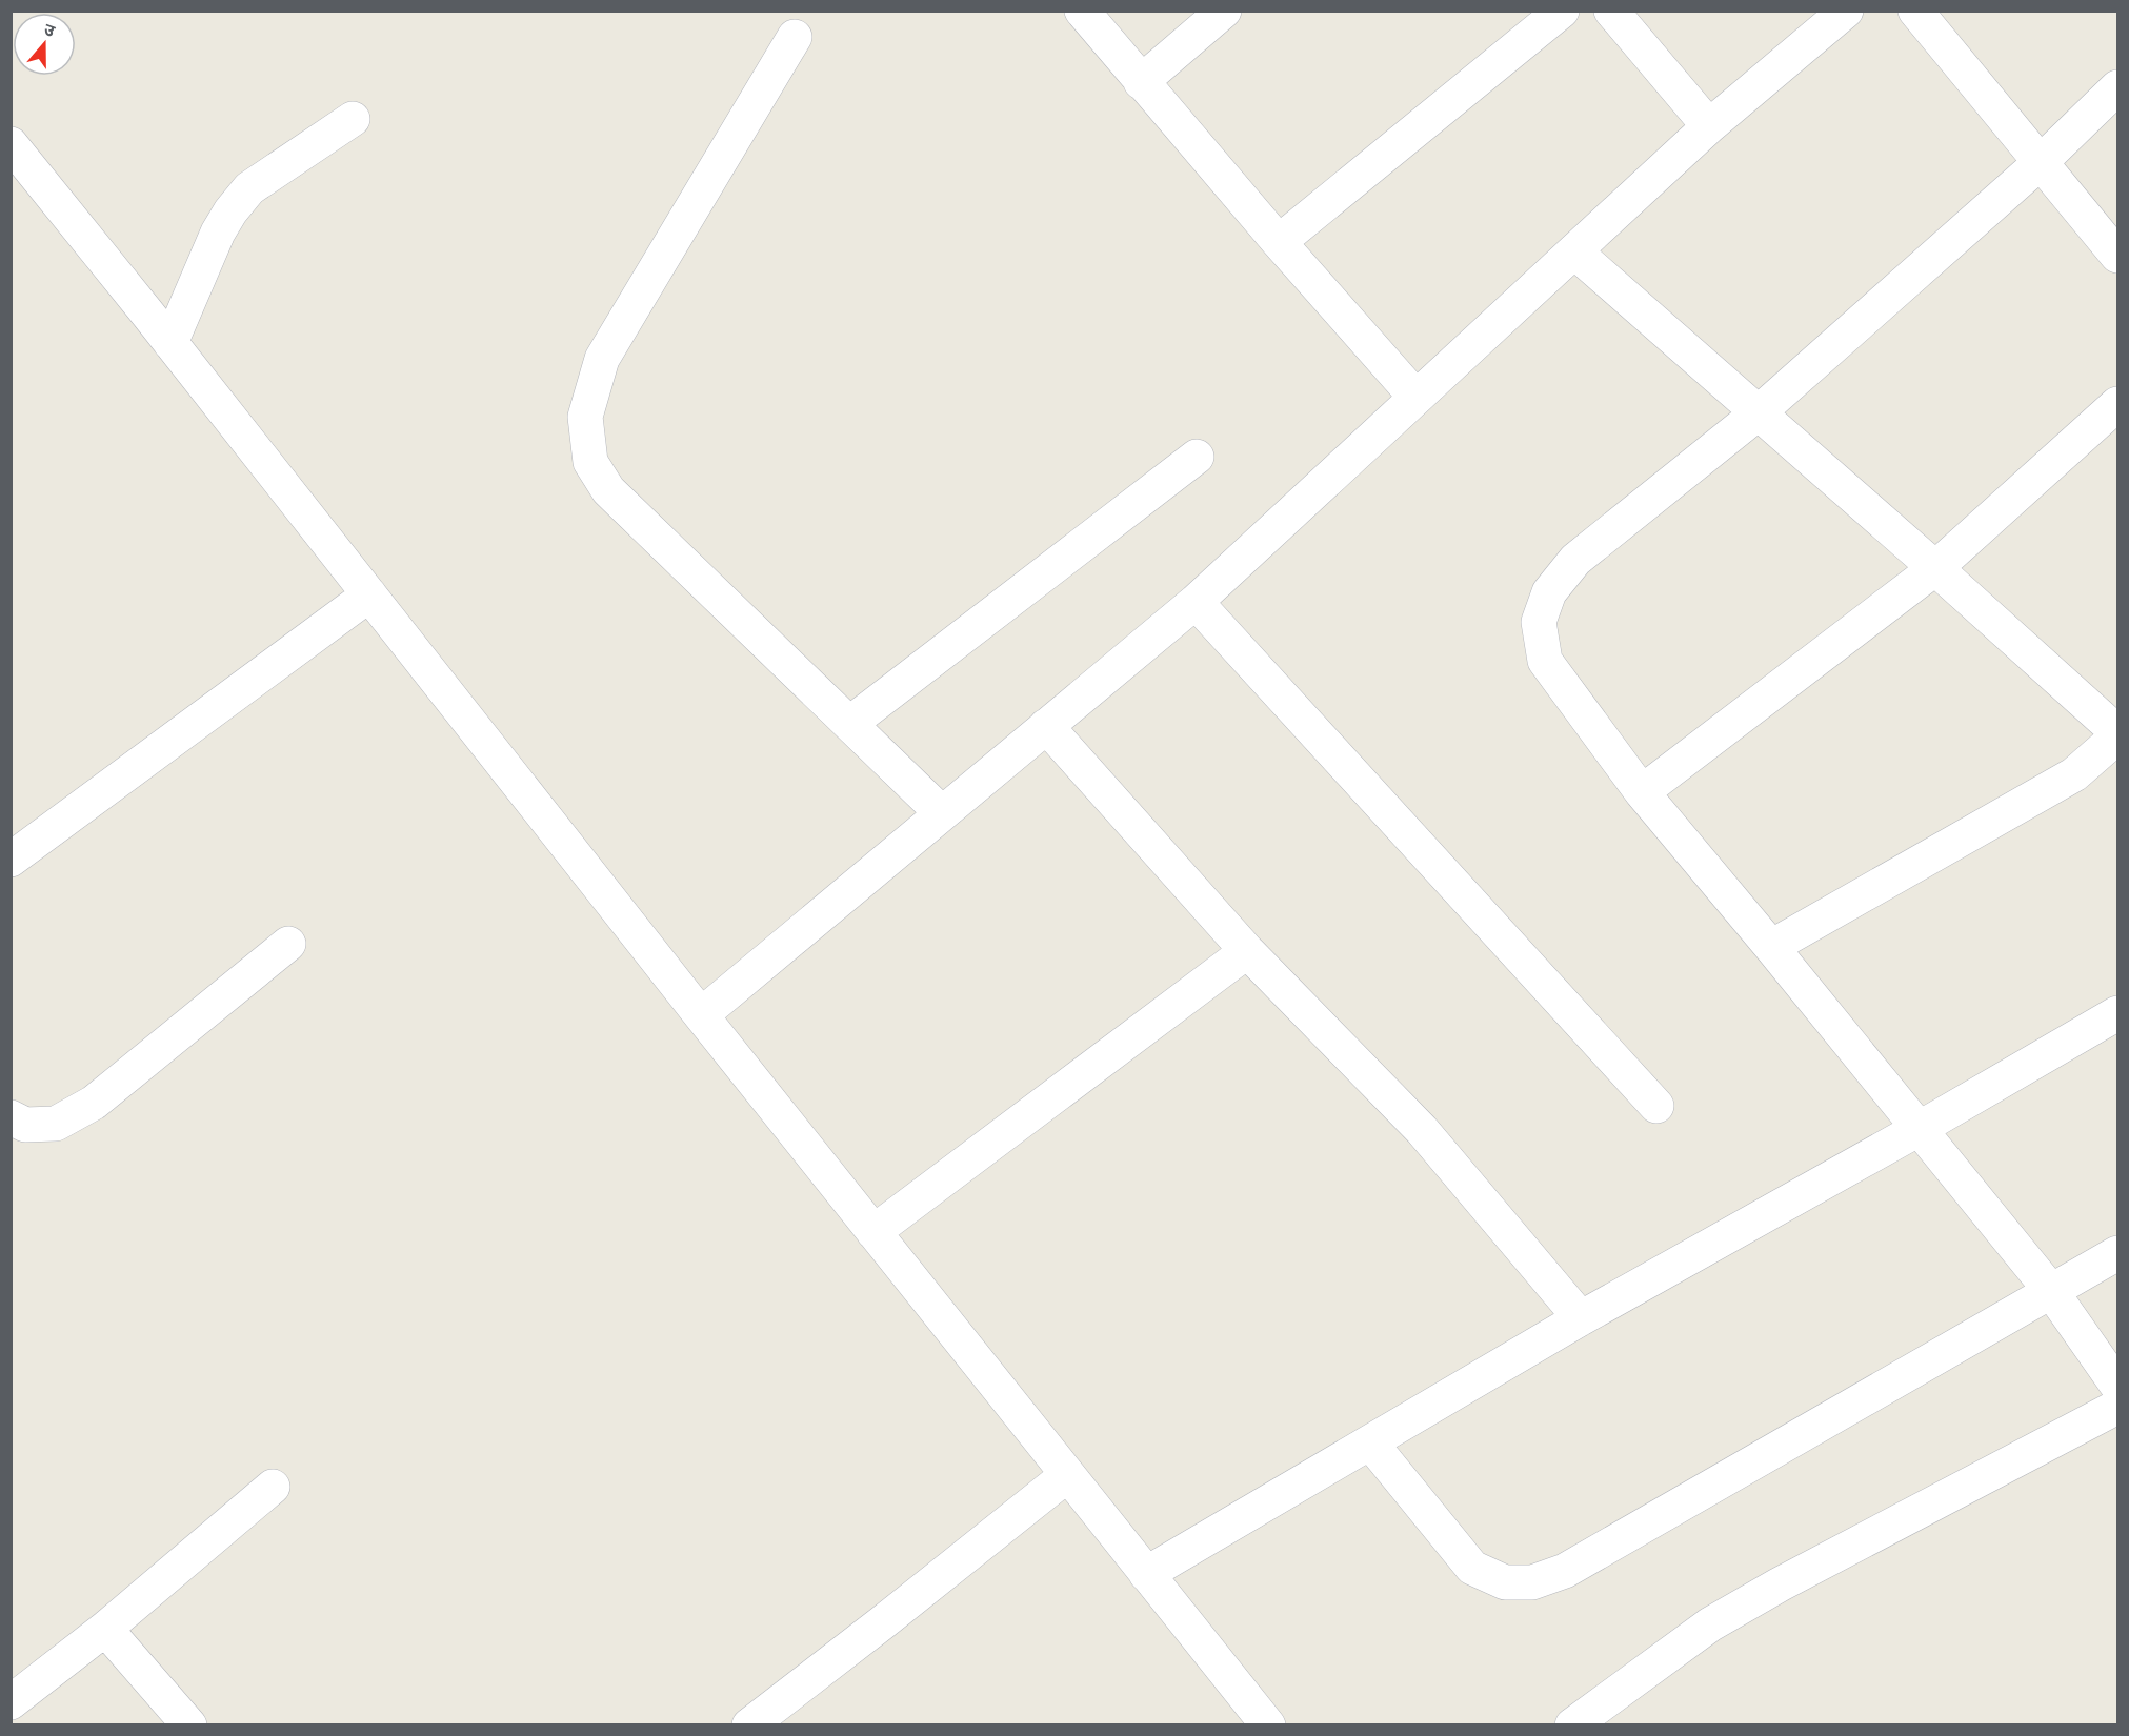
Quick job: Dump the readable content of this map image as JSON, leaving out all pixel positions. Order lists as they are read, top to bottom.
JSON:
{
  "north": "top"
}
